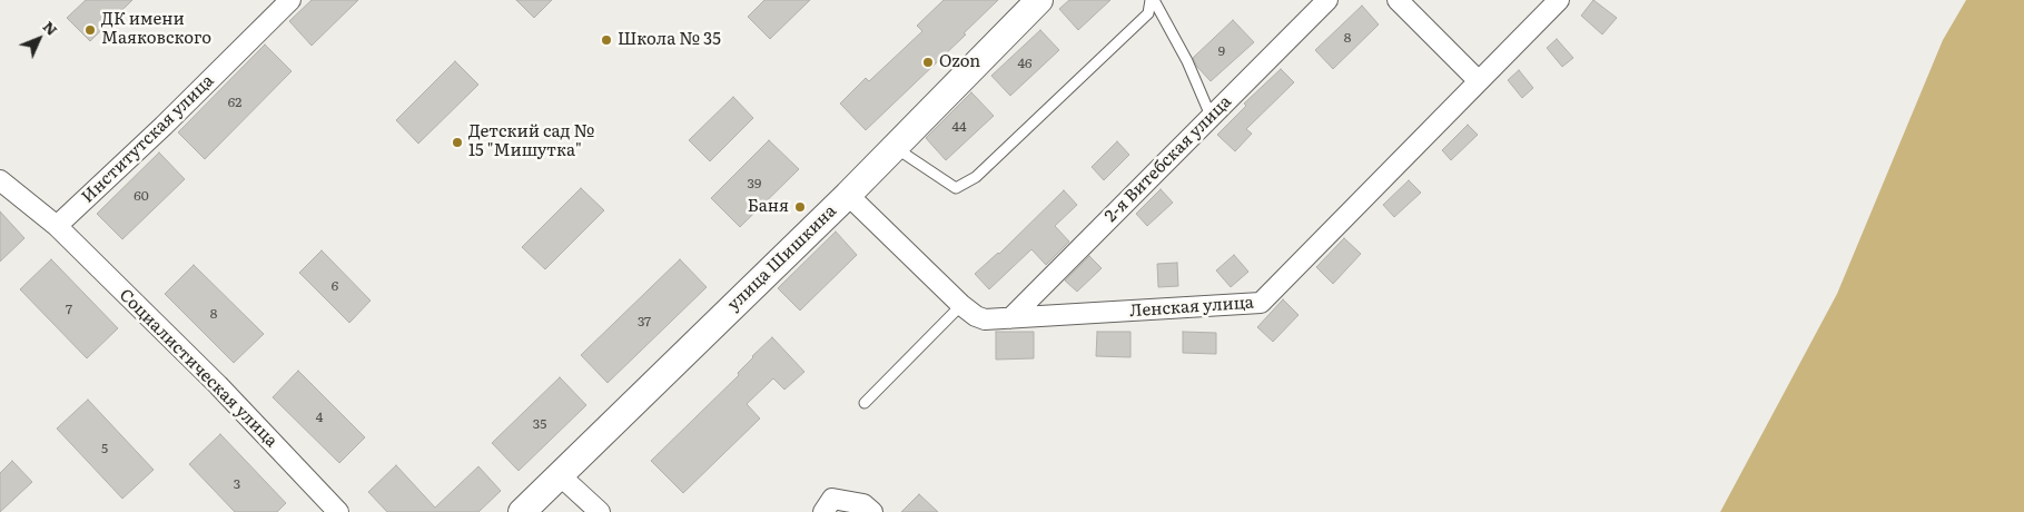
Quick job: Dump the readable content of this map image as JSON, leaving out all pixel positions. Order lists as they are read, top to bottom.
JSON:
{
  "streets": {
    "main road": ["улица Шишкина"],
    "street": [
      "Институтская улица",
      "2-я Витебская улица",
      "Ленская улица",
      "Социалистическая улица"
    ]
  },
  "crossings": [
    ["Институтская улица", "Социалистическая улица"],
    ["2-я Витебская улица", "Ленская улица"],
    ["улица Шишкина", "Ленская улица"]
  ],
  "places": [
    "ДК имени Маяковского",
    "Школа № 35",
    "Ozon",
    "Детский сад № 15 \"Мишутка\"",
    "Баня"
  ],
  "house_numbers": [
    "8",
    "9",
    "46",
    "62",
    "44",
    "39",
    "60",
    "6",
    "7",
    "8",
    "37",
    "4",
    "35",
    "5",
    "3"
  ],
  "north": "top right"
}
